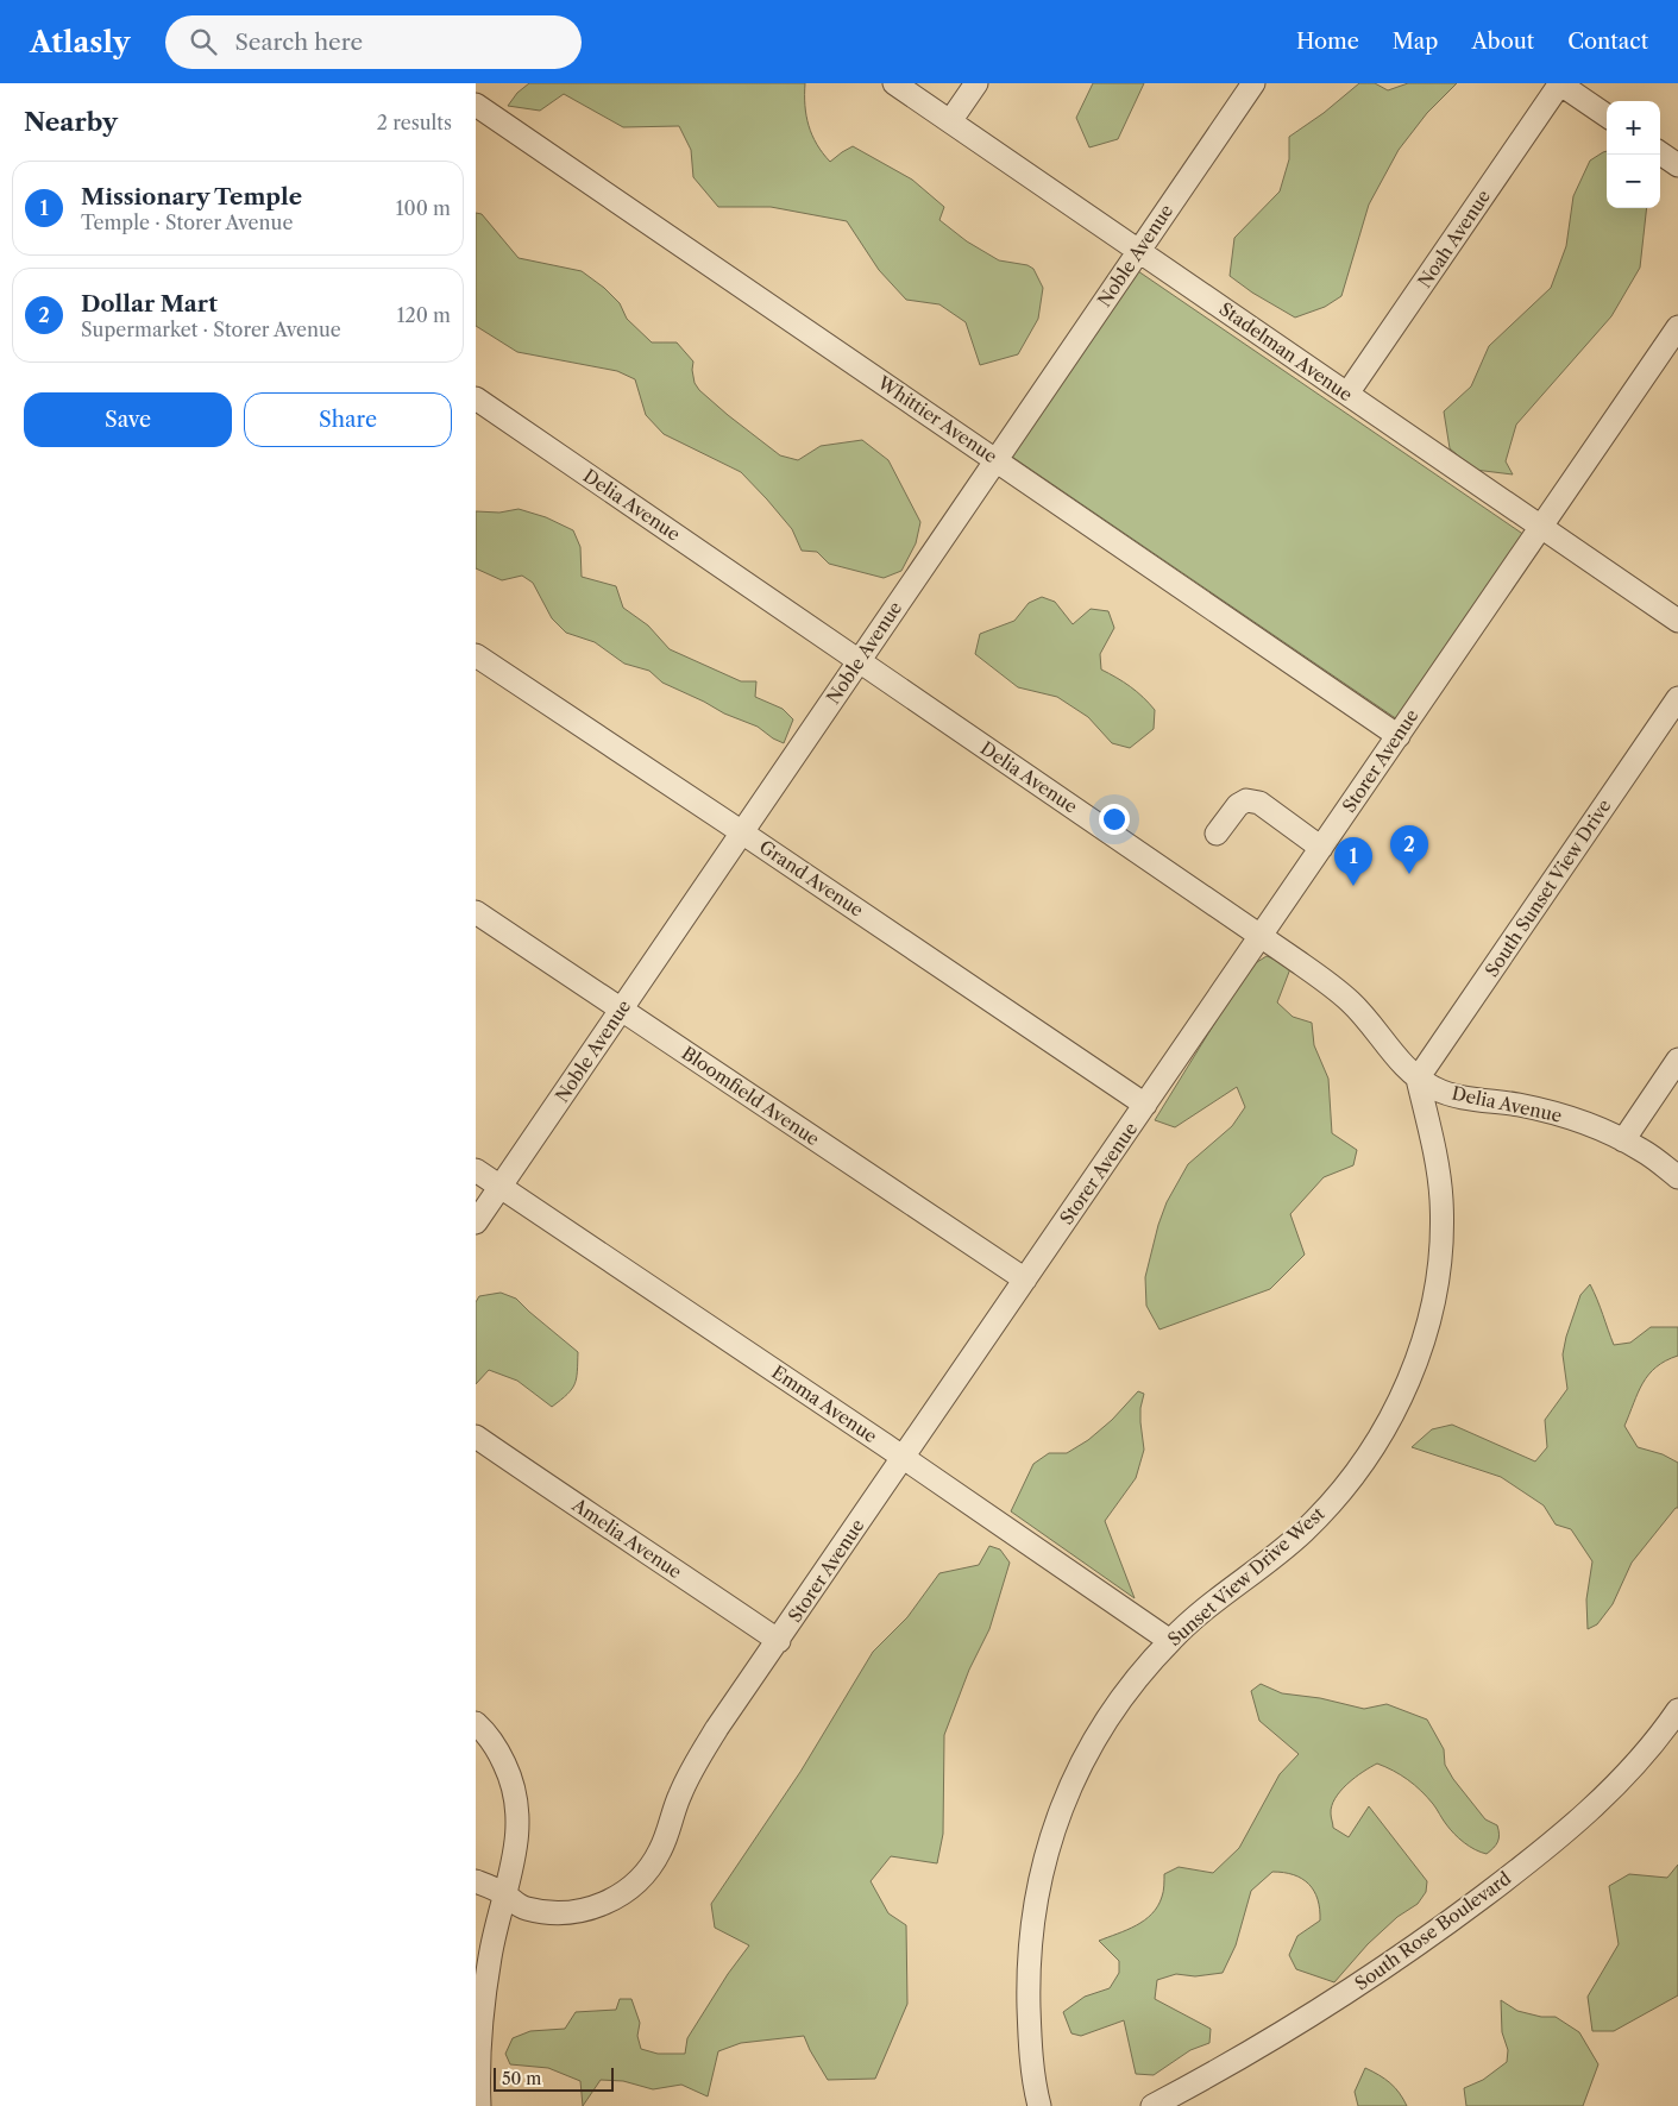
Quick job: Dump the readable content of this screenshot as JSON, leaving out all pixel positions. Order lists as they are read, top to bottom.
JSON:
{
  "streets": {
    "street": [
      "Noah Avenue",
      "Noble Avenue",
      "Stadelman Avenue",
      "Whittier Avenue",
      "Delia Avenue",
      "Storer Avenue",
      "Grand Avenue",
      "South Sunset View Drive",
      "Bloomfield Avenue",
      "Emma Avenue",
      "Amelia Avenue",
      "Sunset View Drive West",
      "South Rose Boulevard"
    ]
  },
  "crossings": [
    ["Noah Avenue", "Stadelman Avenue"],
    ["Noble Avenue", "Stadelman Avenue"],
    ["Noble Avenue", "Whittier Avenue"],
    ["Noble Avenue", "Delia Avenue"],
    ["Noble Avenue", "Grand Avenue"],
    ["Noble Avenue", "Bloomfield Avenue"],
    ["Noble Avenue", "Emma Avenue"],
    ["Stadelman Avenue", "Storer Avenue"],
    ["Whittier Avenue", "Storer Avenue"],
    ["Delia Avenue", "Storer Avenue"],
    ["Delia Avenue", "South Sunset View Drive"],
    ["Delia Avenue", "Sunset View Drive West"],
    ["Storer Avenue", "Grand Avenue"],
    ["Storer Avenue", "Bloomfield Avenue"],
    ["Storer Avenue", "Emma Avenue"],
    ["Storer Avenue", "Amelia Avenue"],
    ["South Sunset View Drive", "Sunset View Drive West"],
    ["Emma Avenue", "Sunset View Drive West"]
  ],
  "scale_bar": "50 m",
  "page": {
    "header": "Atlasly",
    "search": "Search here",
    "nav": [
      "Home",
      "Map",
      "About",
      "Contact"
    ],
    "heading": ["Nearby", "2 results"],
    "map_buttons": ["+", "−"],
    "list": [
      {
        "mark": "1",
        "name": "Missionary Temple",
        "note": "Temple · Storer Avenue",
        "value": "100 m"
      },
      {
        "mark": "2",
        "name": "Dollar Mart",
        "note": "Supermarket · Storer Avenue",
        "value": "120 m"
      }
    ],
    "buttons": ["Save", "Share"],
    "pins": ["2", "1"],
    "scale": "50 m"
  }
}
